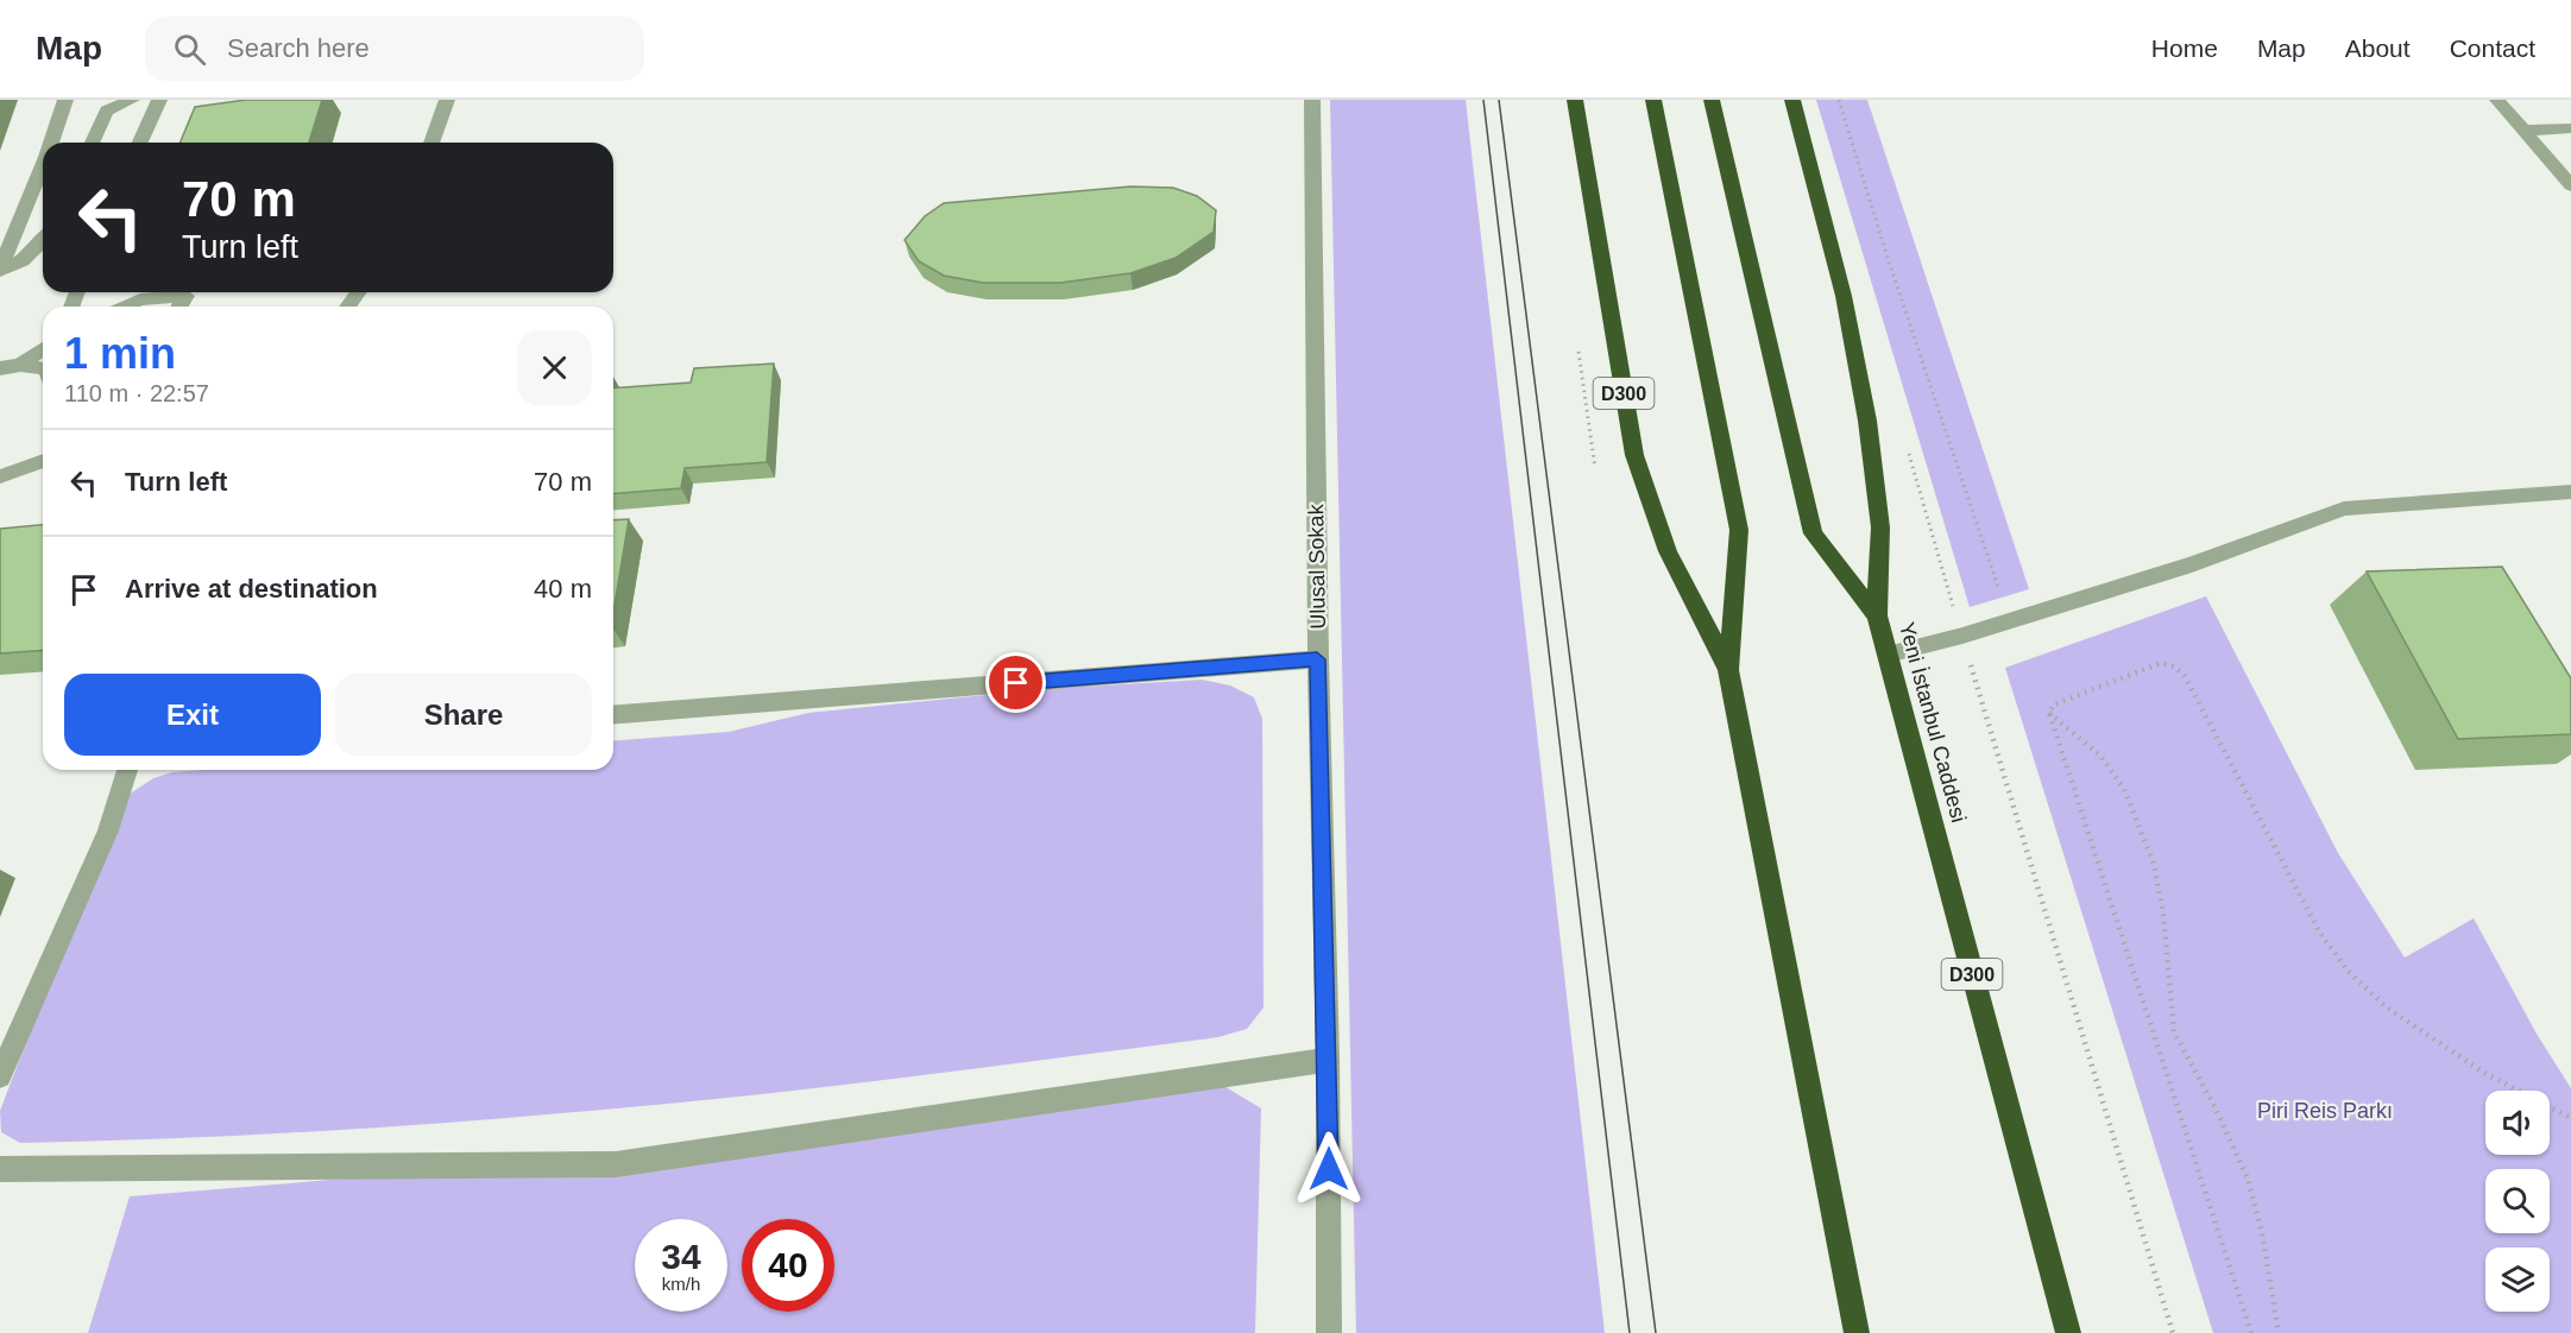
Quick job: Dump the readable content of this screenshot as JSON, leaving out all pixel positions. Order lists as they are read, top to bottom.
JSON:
{
  "streets": {
    "highway": ["D300", "Yeni İstanbul Caddesi"],
    "street": ["Ulusal Sokak"]
  },
  "crossings": [
    ["D300", "Yeni İstanbul Caddesi"]
  ],
  "parks": ["Piri Reis Parkı"],
  "page": {
    "header": "Map",
    "search": "Search here",
    "nav": [
      "Home",
      "Map",
      "About",
      "Contact"
    ],
    "turn": ["70 m", "Turn left"],
    "heading": ["1 min", "110 m · 22:57"],
    "list": [
      {
        "name": "Turn left",
        "value": "70 m"
      },
      {
        "name": "Arrive at destination",
        "value": "40 m"
      }
    ],
    "buttons": ["Exit", "Share"],
    "speed": "34 km/h",
    "limit": "40"
  }
}
